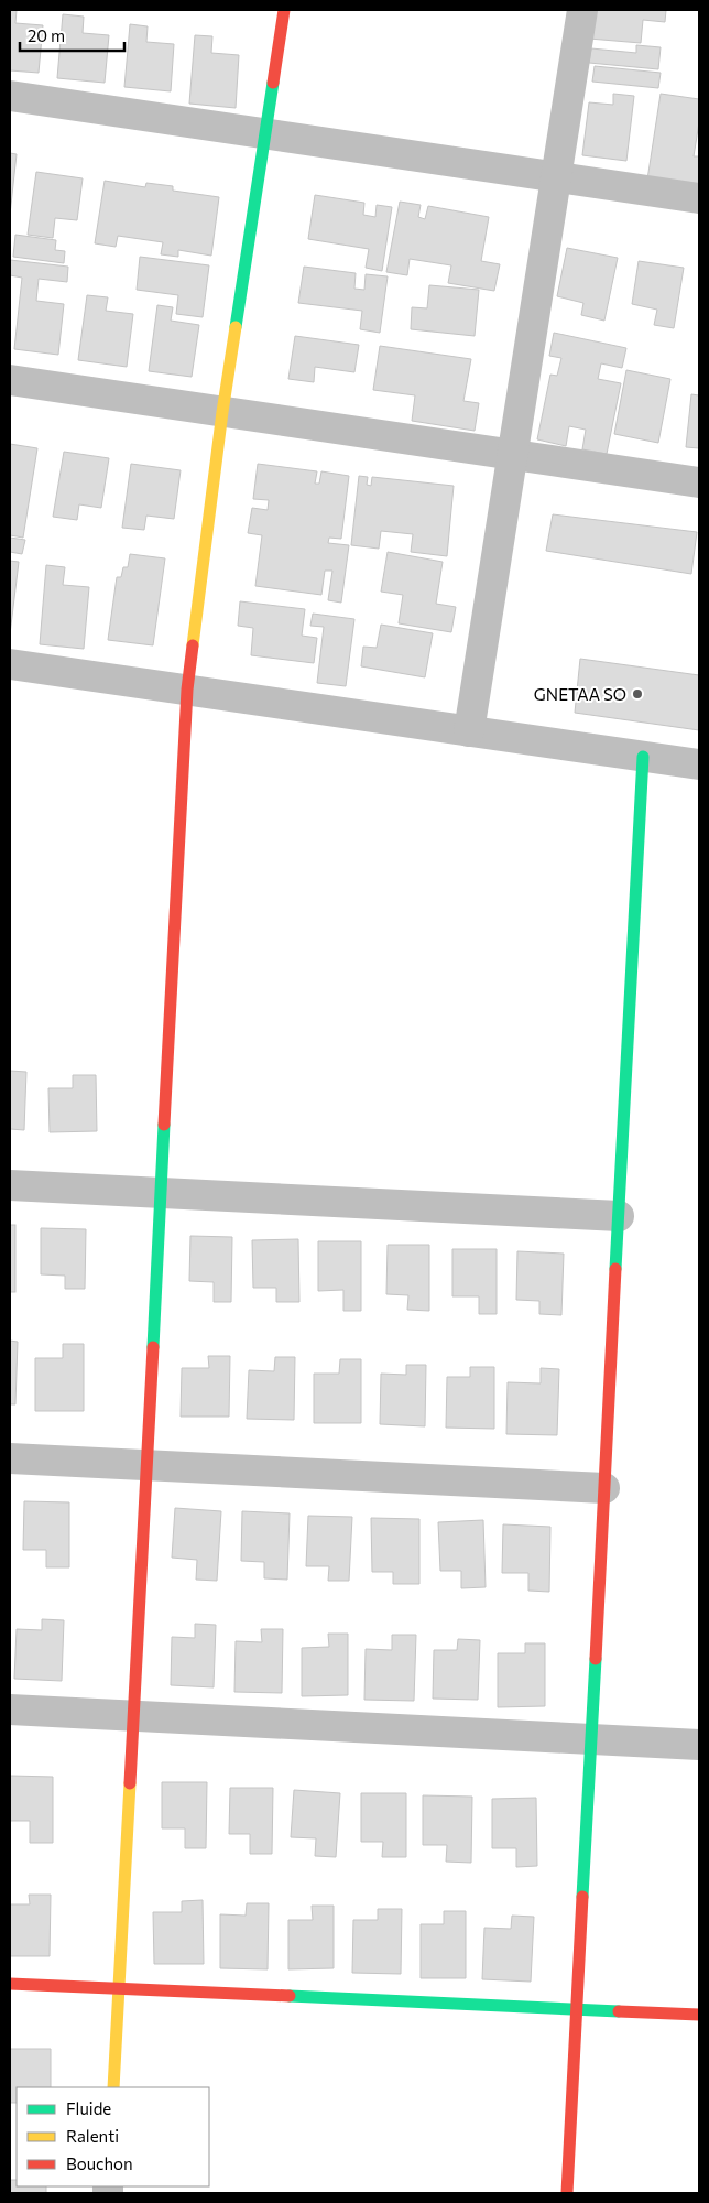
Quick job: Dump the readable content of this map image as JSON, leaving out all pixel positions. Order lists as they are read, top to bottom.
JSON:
{
  "places": ["GNETAA SO"],
  "legend": ["Fluide", "Ralenti", "Bouchon"],
  "scale_bar": "20 m"
}
